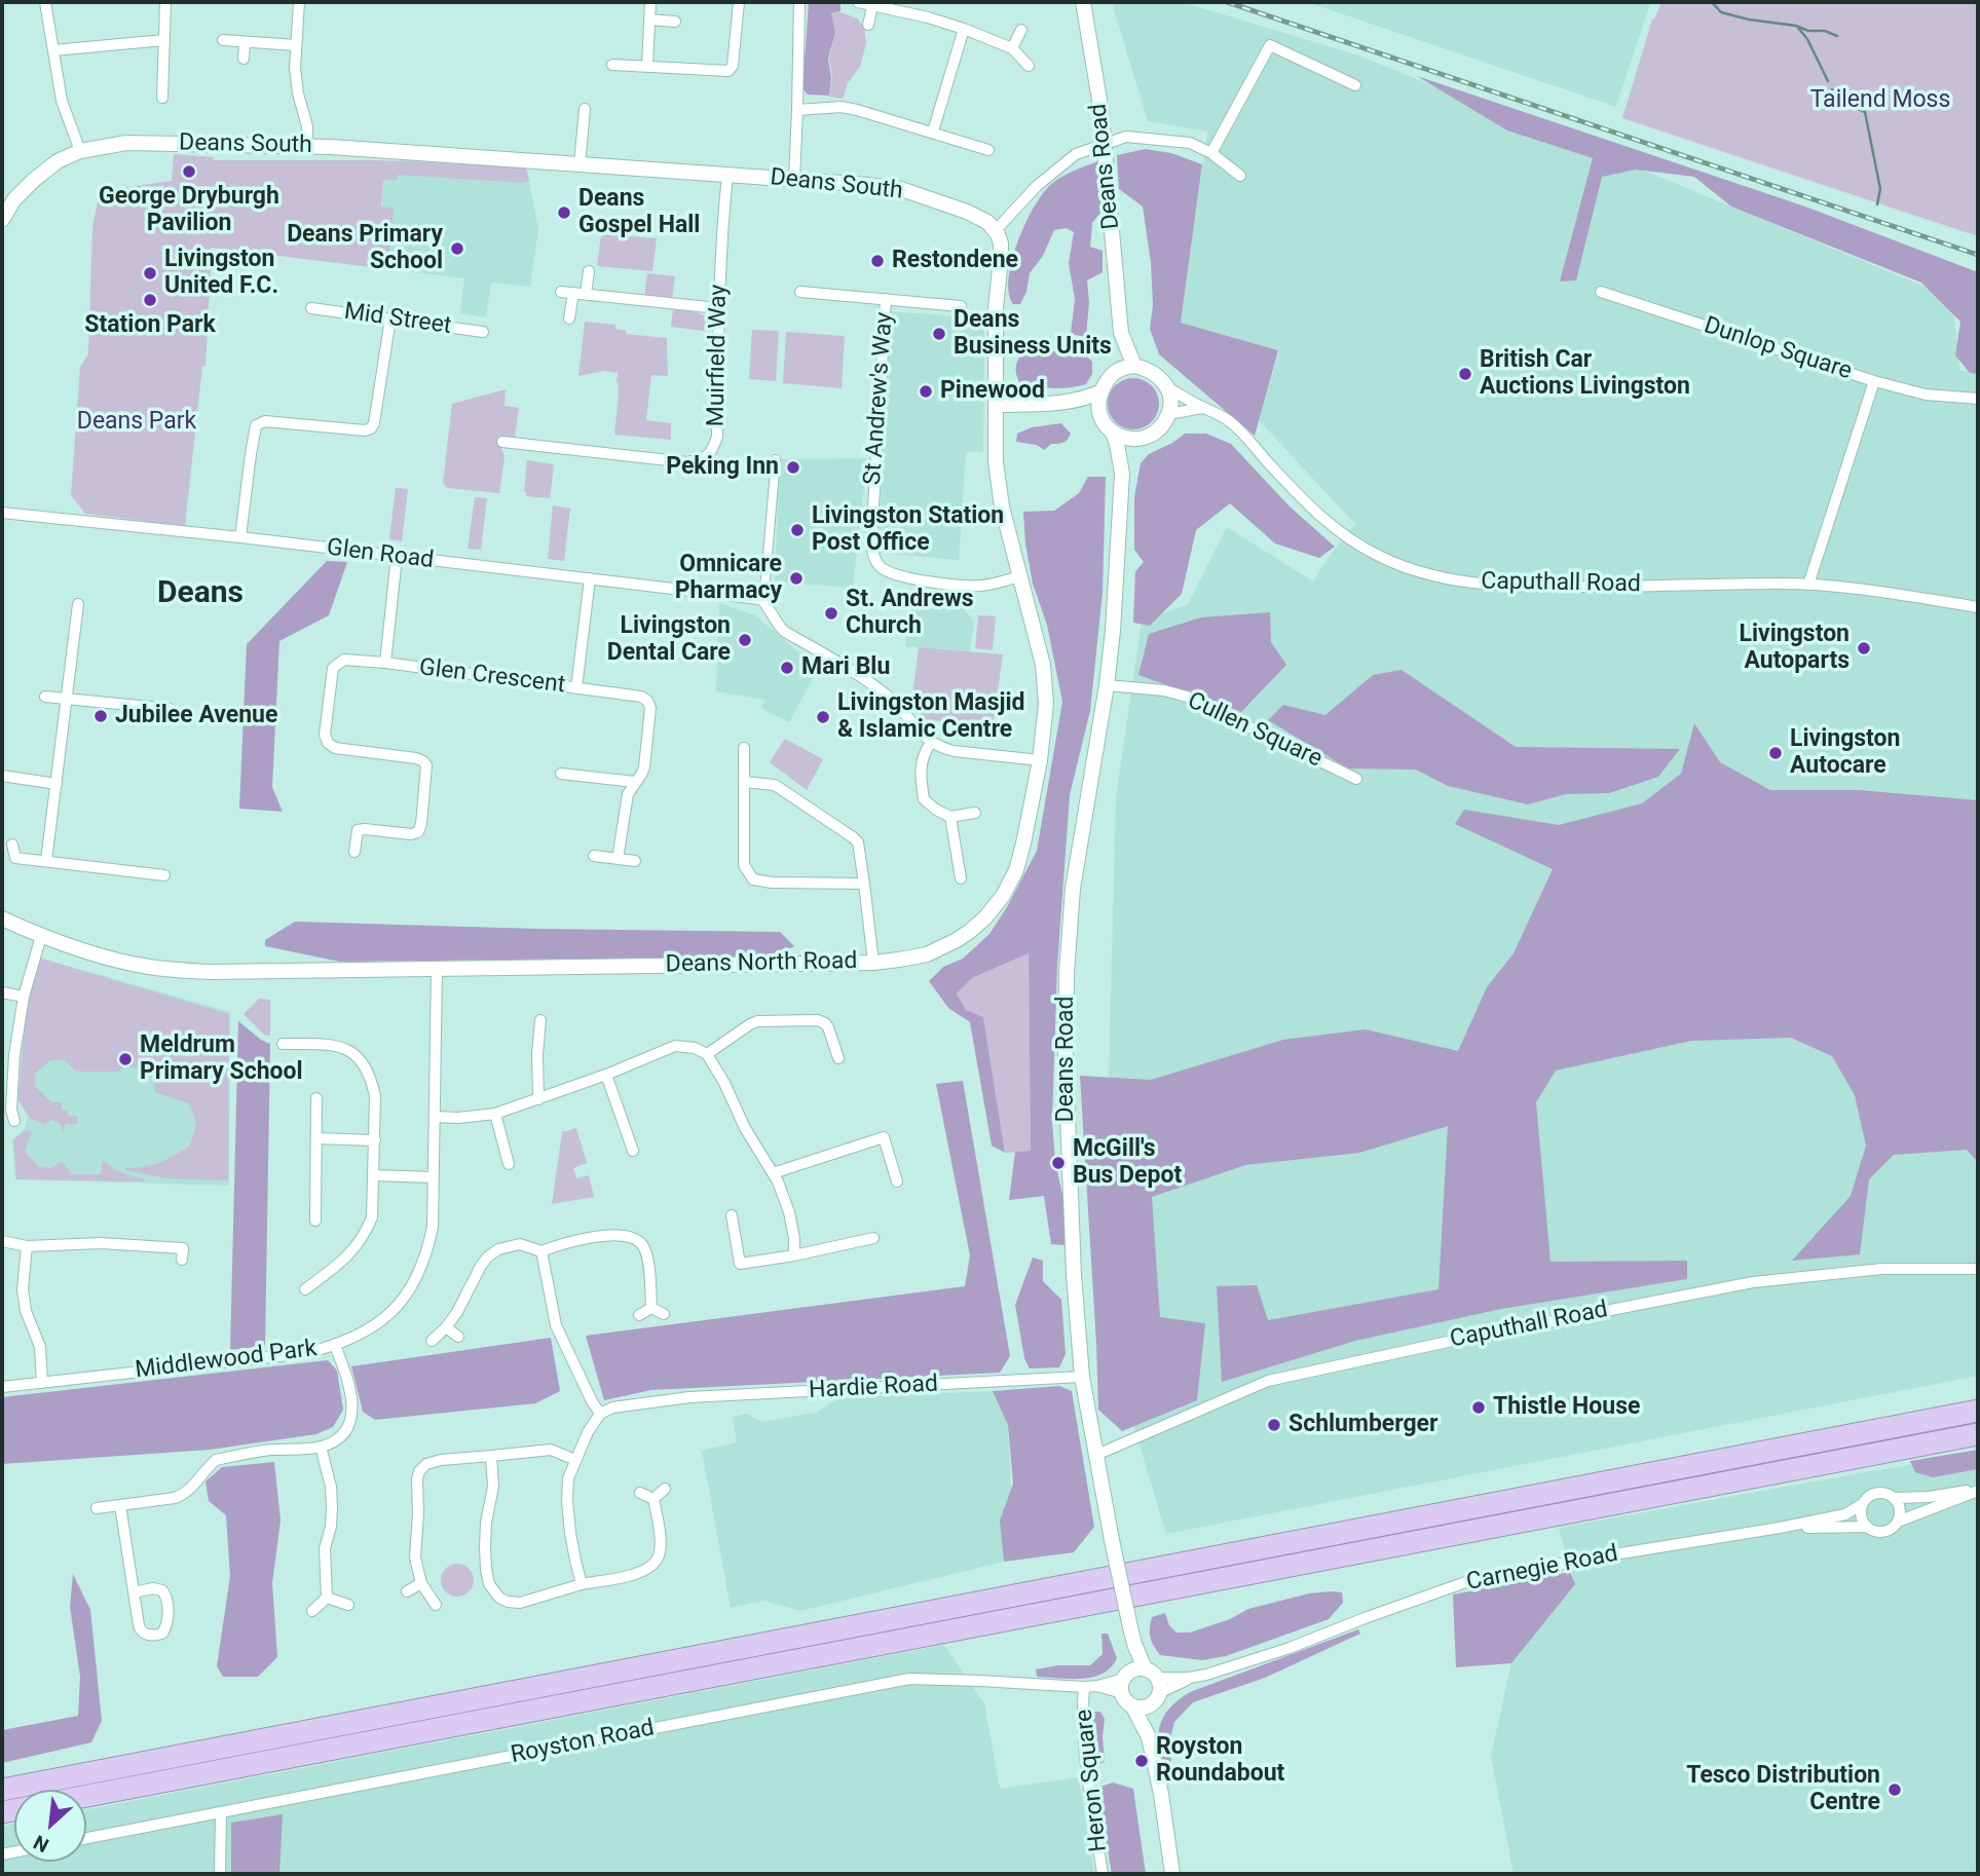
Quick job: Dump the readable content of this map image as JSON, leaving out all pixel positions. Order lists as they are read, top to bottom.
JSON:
{
  "streets": {
    "street": [
      "Deans South",
      "Deans Road",
      "Mid Street",
      "Dunlop Square",
      "Muirfield Way",
      "St Andrew's Way",
      "Glen Road",
      "Caputhall Road",
      "Glen Crescent",
      "Cullen Square",
      "Deans North Road",
      "Middlewood Park",
      "Hardie Road",
      "Carnegie Road",
      "Royston Road",
      "Heron Square"
    ]
  },
  "crossings": [
    ["Deans South", "Muirfield Way"],
    ["Deans Road", "Caputhall Road"],
    ["Deans Road", "Cullen Square"],
    ["Deans Road", "Hardie Road"],
    ["Deans Road", "Carnegie Road"],
    ["Deans Road", "Royston Road"],
    ["Dunlop Square", "Caputhall Road"],
    ["St Andrew's Way", "Deans North Road"],
    ["Glen Road", "Glen Crescent"],
    ["Deans North Road", "Middlewood Park"],
    ["Carnegie Road", "Royston Road"],
    ["Royston Road", "Heron Square"]
  ],
  "districts": ["Deans"],
  "parks": ["Tailend Moss", "Deans Park"],
  "places": [
    "George Dryburgh Pavilion",
    "Deans Gospel Hall",
    "Deans Primary School",
    "Restondene",
    "Livingston United F.C.",
    "Station Park",
    "Deans Business Units",
    "British Car Auctions Livingston",
    "Pinewood",
    "Peking Inn",
    "Livingston Station Post Office",
    "Omnicare Pharmacy",
    "St. Andrews Church",
    "Livingston Dental Care",
    "Livingston Autoparts",
    "Mari Blu",
    "Jubilee Avenue",
    "Livingston Masjid & Islamic Centre",
    "Livingston Autocare",
    "Meldrum Primary School",
    "McGill's Bus Depot",
    "Thistle House",
    "Schlumberger",
    "Royston Roundabout",
    "Tesco Distribution Centre"
  ],
  "north": "bottom left"
}
